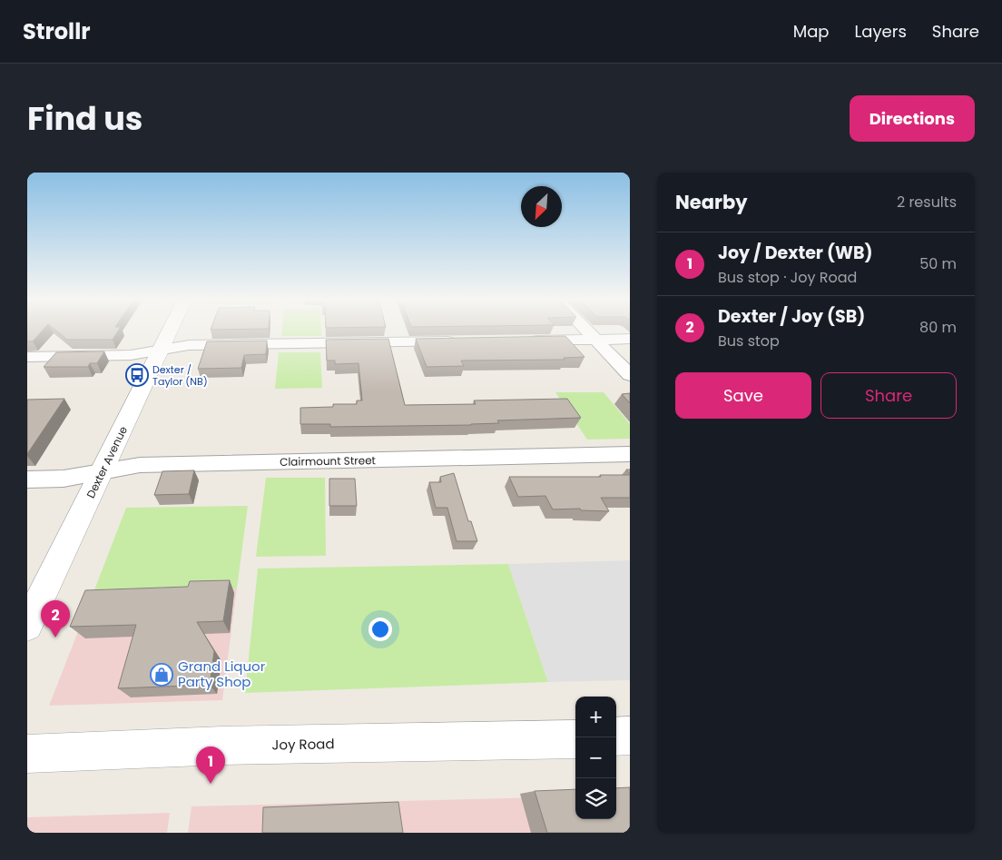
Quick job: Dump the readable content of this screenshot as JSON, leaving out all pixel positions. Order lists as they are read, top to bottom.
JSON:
{
  "streets": {
    "street": ["Clairmount Street", "Dexter Avenue", "Joy Road"]
  },
  "crossings": [
    ["Clairmount Street", "Dexter Avenue"]
  ],
  "places": {
    "bus stop": ["Dexter / Taylor (NB)"],
    "shop": ["Grand Liquor Party Shop"]
  },
  "north": "bottom left",
  "page": {
    "header": "Strollr",
    "nav": ["Map", "Layers", "Share"],
    "title": "Find us",
    "buttons": [
      "Directions",
      ["Save", "Share"]
    ],
    "heading": ["Nearby", "2 results"],
    "list": [
      {
        "mark": "1",
        "name": "Joy / Dexter (WB)",
        "note": "Bus stop · Joy Road",
        "value": "50 m"
      },
      {
        "mark": "2",
        "name": "Dexter / Joy (SB)",
        "note": "Bus stop",
        "value": "80 m"
      }
    ],
    "pins": ["2", "1"],
    "map_buttons": ["+", "−"]
  }
}
